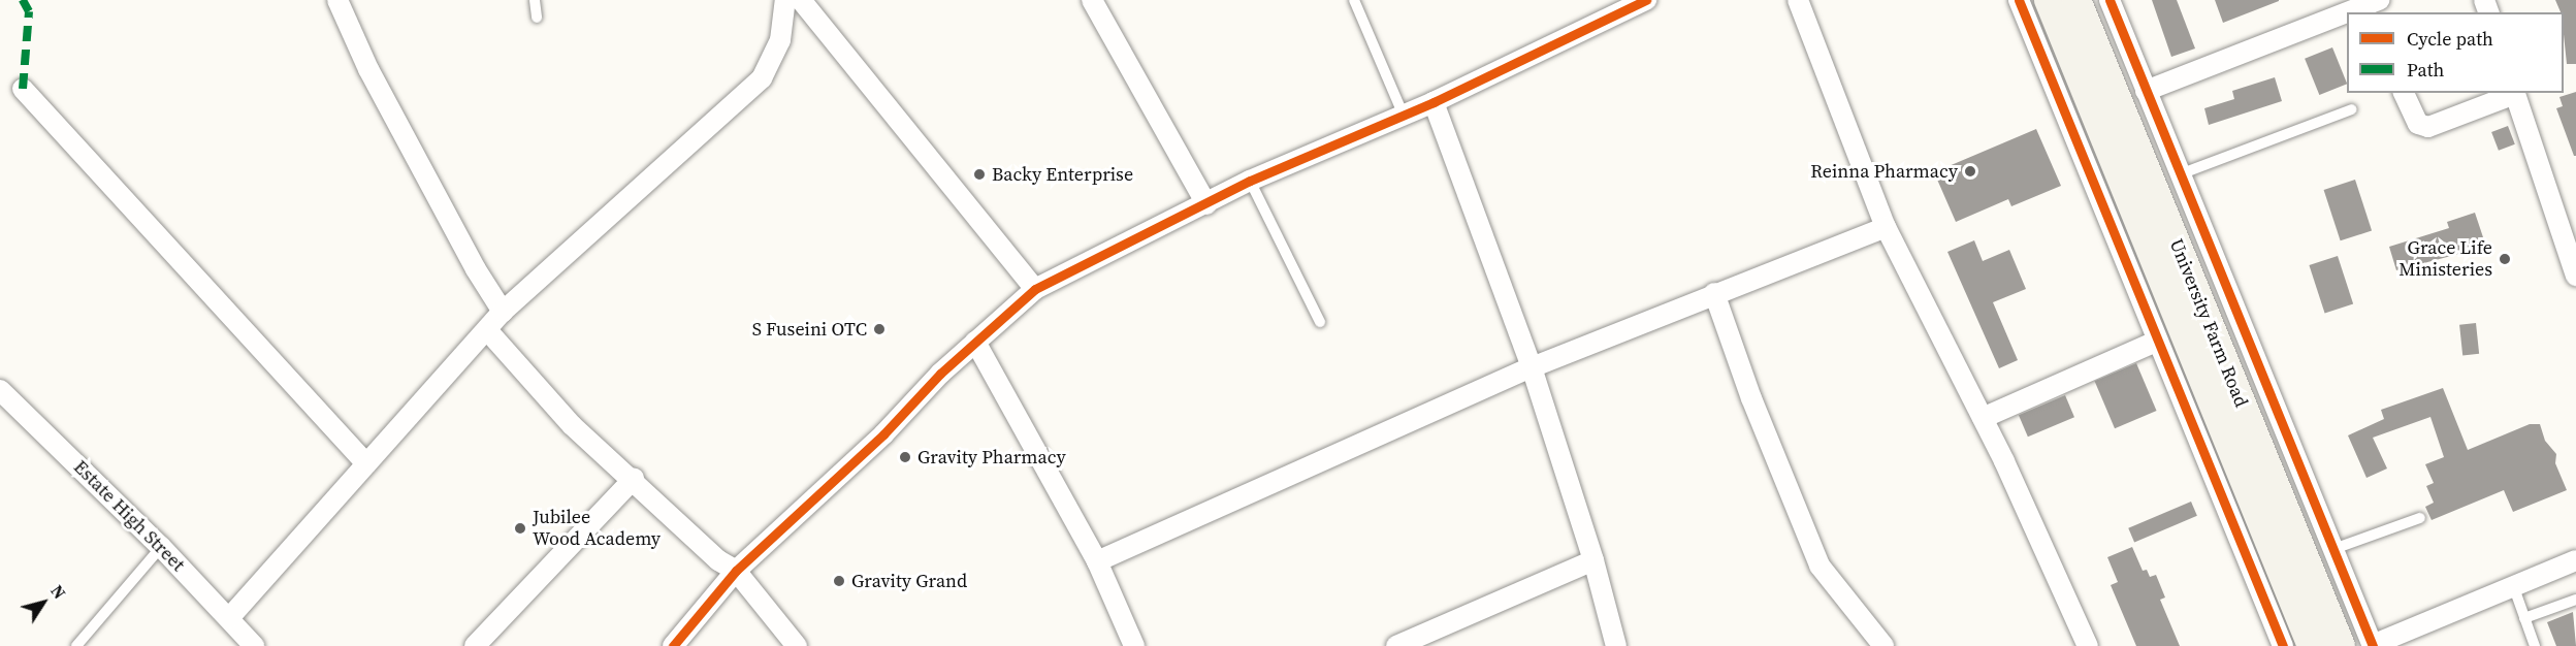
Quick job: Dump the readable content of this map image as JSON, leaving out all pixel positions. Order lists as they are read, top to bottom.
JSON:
{
  "streets": {
    "street": ["University Farm Road", "Estate High Street"]
  },
  "places": [
    "Reinna Pharmacy",
    "Backy Enterprise",
    "Grace Life Ministeries",
    "S Fuseini OTC",
    "Gravity Pharmacy",
    "Jubilee Wood Academy",
    "Gravity Grand"
  ],
  "legend": ["Cycle path", "Path"],
  "north": "top right"
}
